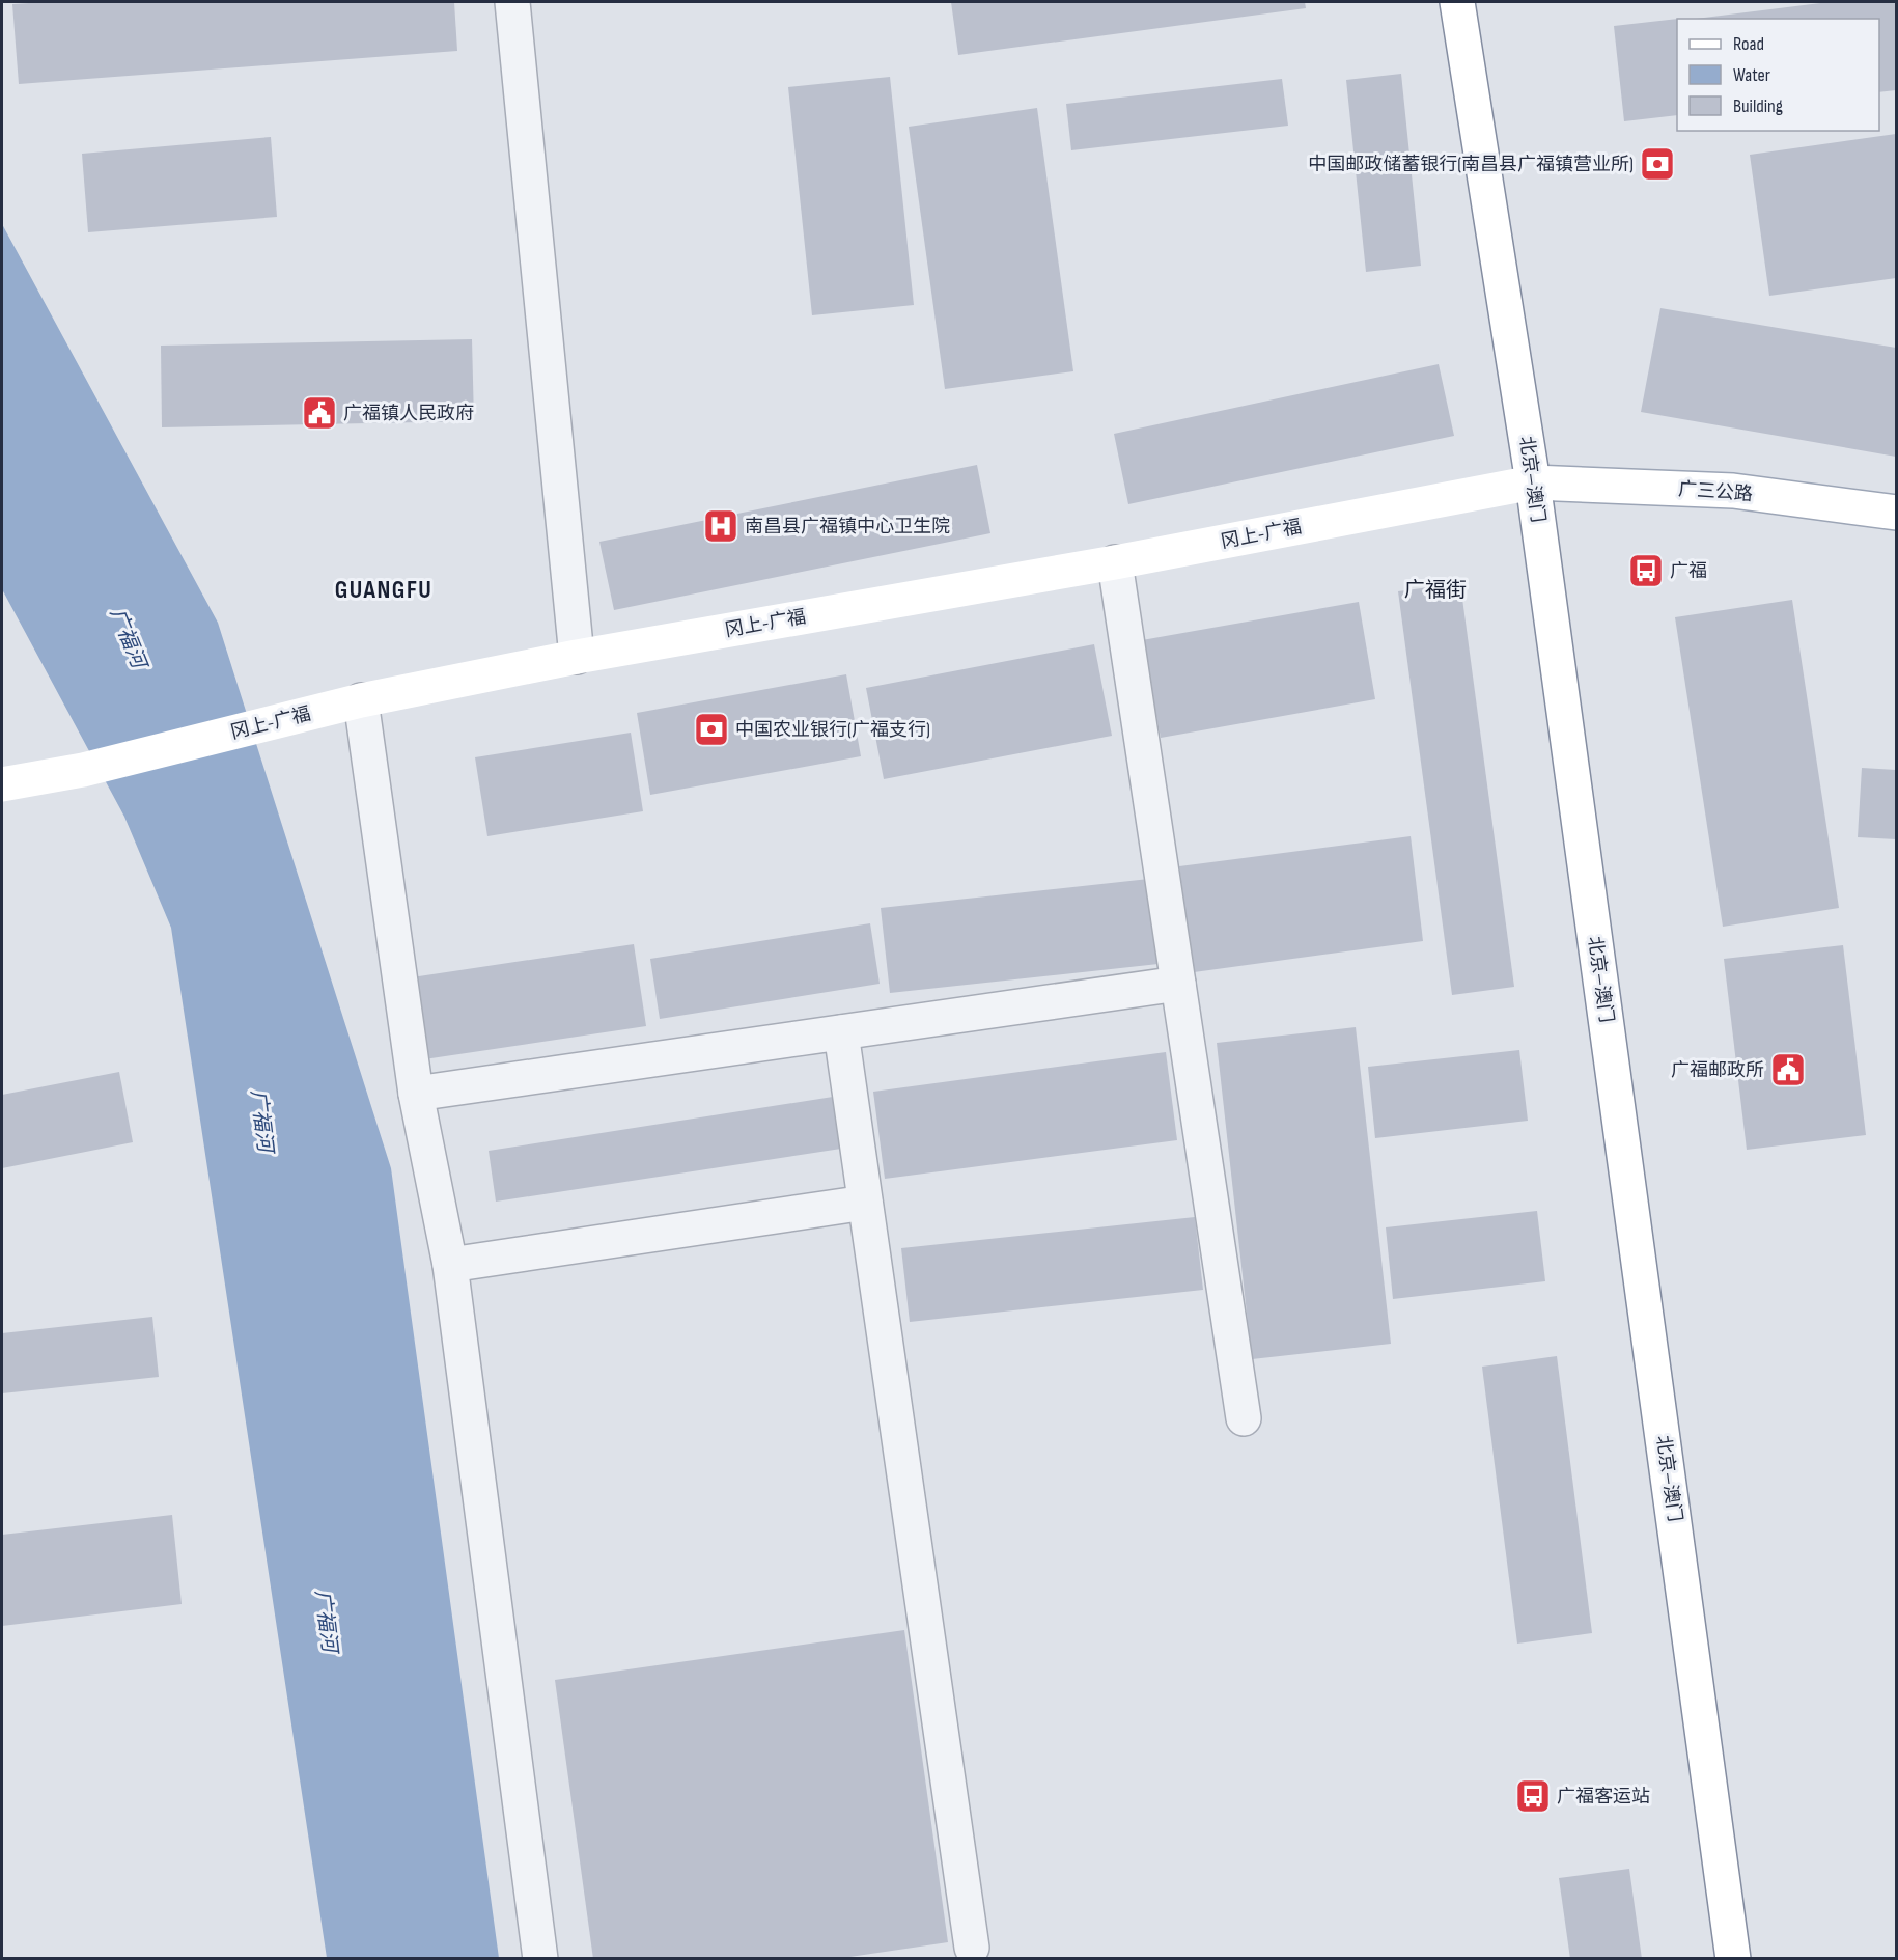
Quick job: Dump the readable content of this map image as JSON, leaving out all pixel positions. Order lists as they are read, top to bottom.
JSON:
{
  "streets": {
    "main road": ["北京—澳门", "广三公路", "冈上-广福"]
  },
  "crossings": [
    ["北京—澳门", "广三公路"],
    ["北京—澳门", "冈上-广福"],
    ["广三公路", "冈上-广福"]
  ],
  "districts": ["GUANGFU", "广福街"],
  "water": ["广福河"],
  "places": {
    "bank": ["中国邮政储蓄银行(南昌县广福镇营业所)", "中国农业银行(广福支行)"],
    "public building": ["广福镇人民政府", "广福邮政所"],
    "hospital": ["南昌县广福镇中心卫生院"],
    "bus stop": ["广福", "广福客运站"]
  },
  "legend": ["Road", "Water", "Building"]
}
